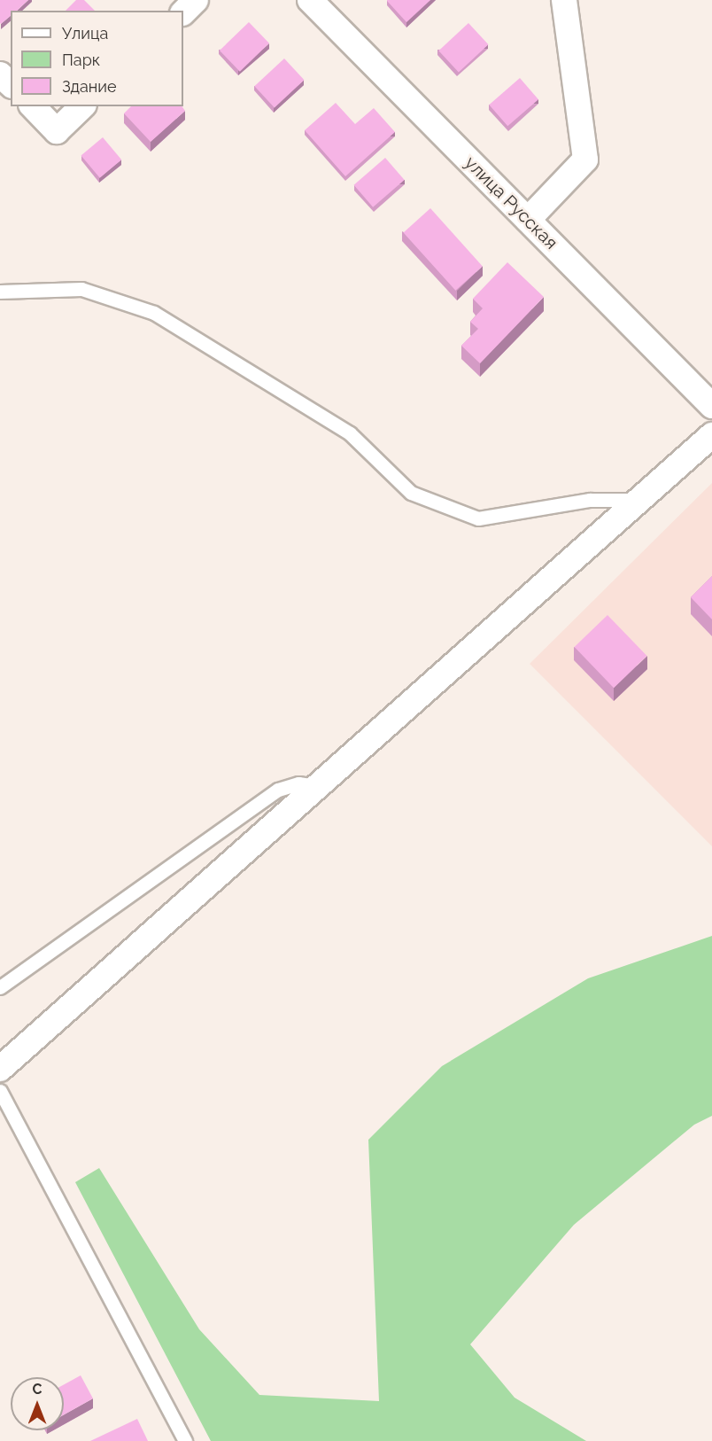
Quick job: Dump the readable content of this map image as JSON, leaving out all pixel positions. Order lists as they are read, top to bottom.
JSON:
{
  "streets": {
    "street": ["улица Русская"]
  },
  "legend": ["Улица", "Парк", "Здание"],
  "north": "top"
}
